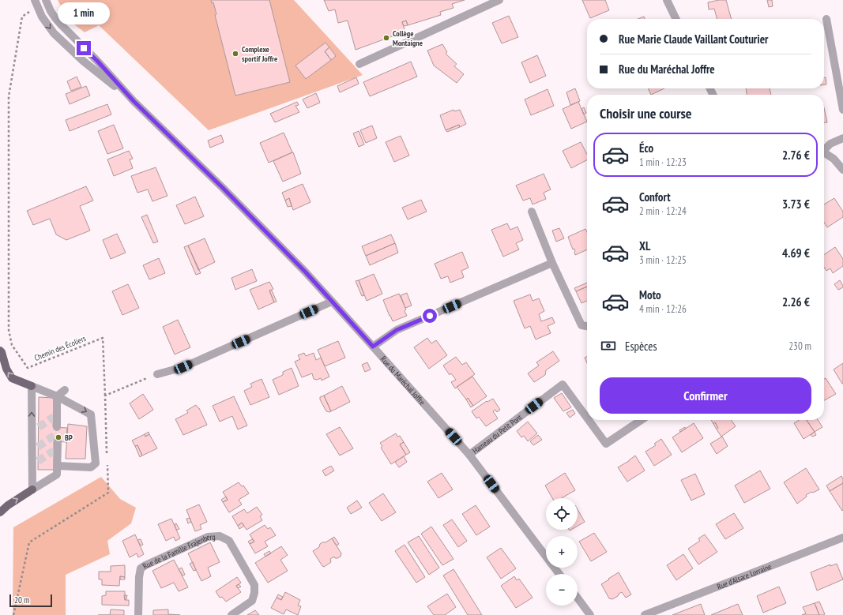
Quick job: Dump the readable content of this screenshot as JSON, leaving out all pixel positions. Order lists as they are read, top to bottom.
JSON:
{
  "streets": {
    "street": [
      "Rue du Maréchal Joffre",
      "Hameau du Petit Pont",
      "Rue de la Famille Frajenberg",
      "Rue d'Alsace Lorraine"
    ],
    "path": ["Chemin des Écoliers"]
  },
  "crossings": [
    ["Chemin des Écoliers", "Rue du Maréchal Joffre"],
    ["Rue du Maréchal Joffre", "Hameau du Petit Pont"]
  ],
  "places": ["Collège Montaigne", "Complexe sportif Joffre", "BP"],
  "scale_bar": "20 m",
  "page": {
    "bubble": "1 min",
    "banner": ["Rue Marie Claude Vaillant Couturier", "Rue du Maréchal Joffre"],
    "heading": "Choisir une course",
    "list": [
      {
        "name": "Éco",
        "note": "1 min · 12:23",
        "value": "2.76 €"
      },
      {
        "name": "Confort",
        "note": "2 min · 12:24",
        "value": "3.73 €"
      },
      {
        "name": "XL",
        "note": "3 min · 12:25",
        "value": "4.69 €"
      },
      {
        "name": "Moto",
        "note": "4 min · 12:26",
        "value": "2.26 €"
      }
    ],
    "pay": ["Espèces", "230 m"],
    "buttons": "Confirmer",
    "map_buttons": ["+", "−"],
    "scale": "20 m"
  }
}
